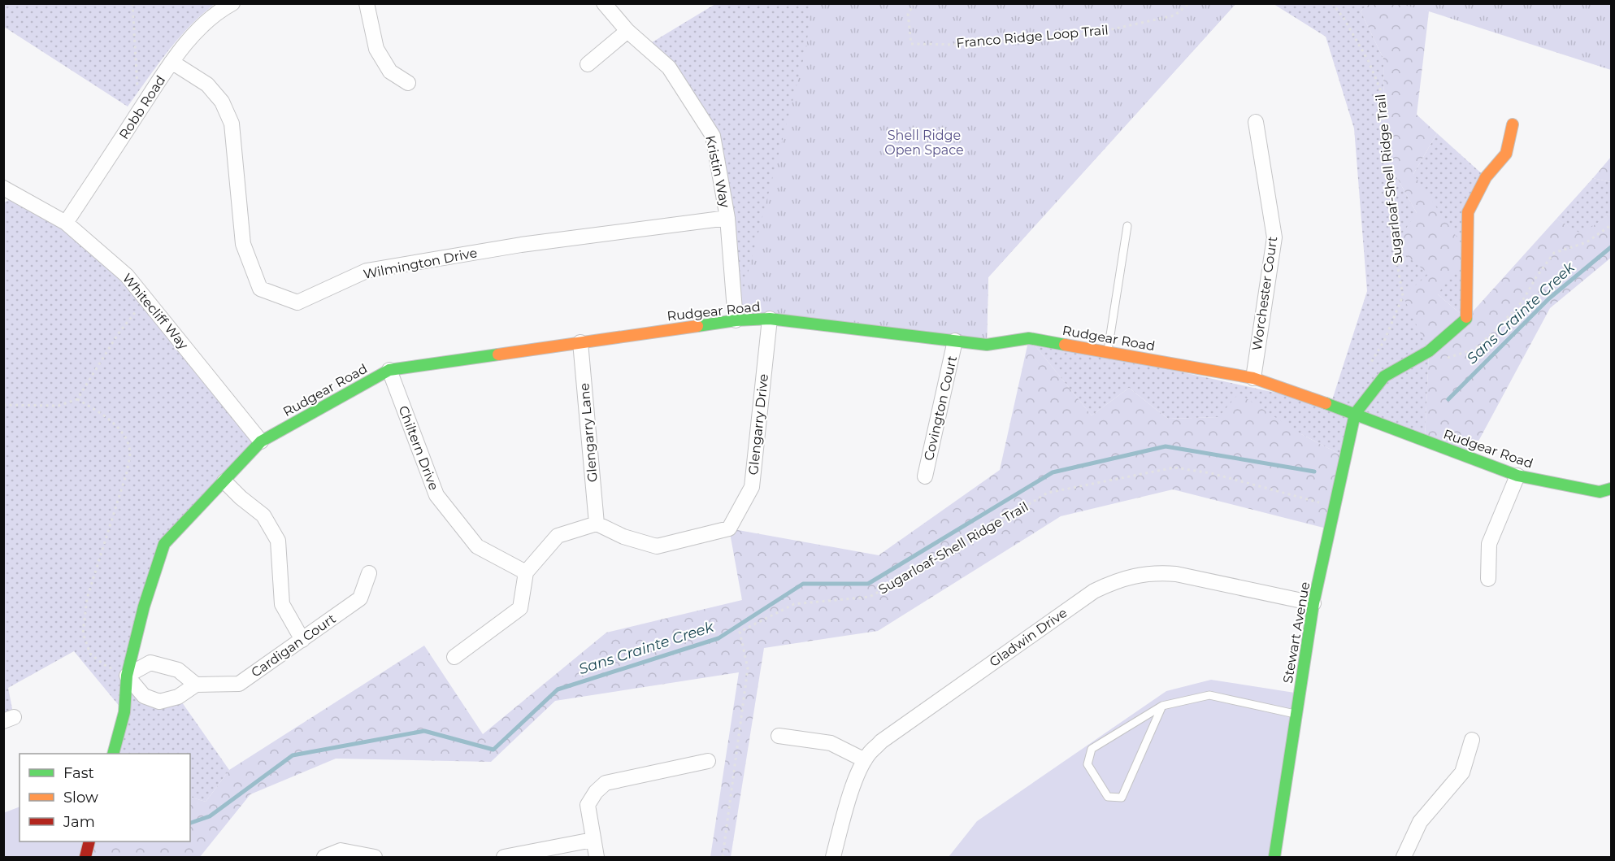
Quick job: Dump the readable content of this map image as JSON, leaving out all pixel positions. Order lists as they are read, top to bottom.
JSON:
{
  "streets": {
    "street": [
      "Robb Road",
      "Kristin Way",
      "Wilmington Drive",
      "Worchester Court",
      "Whitecliff Way",
      "Rudgear Road",
      "Covington Court",
      "Glengarry Drive",
      "Glengarry Lane",
      "Chiltern Drive",
      "Stewart Avenue",
      "Gladwin Drive",
      "Cardigan Court"
    ],
    "path": ["Franco Ridge Loop Trail", "Sugarloaf-Shell Ridge Trail"]
  },
  "crossings": [
    ["Robb Road", "Wilmington Drive"],
    ["Robb Road", "Whitecliff Way"],
    ["Kristin Way", "Wilmington Drive"],
    ["Kristin Way", "Rudgear Road"],
    ["Sugarloaf-Shell Ridge Trail", "Stewart Avenue"],
    ["Worchester Court", "Rudgear Road"],
    ["Whitecliff Way", "Rudgear Road"],
    ["Rudgear Road", "Covington Court"],
    ["Rudgear Road", "Glengarry Drive"],
    ["Rudgear Road", "Glengarry Lane"],
    ["Rudgear Road", "Chiltern Drive"],
    ["Rudgear Road", "Stewart Avenue"],
    ["Rudgear Road", "Cardigan Court"],
    ["Glengarry Drive", "Glengarry Lane"],
    ["Stewart Avenue", "Gladwin Drive"]
  ],
  "water": ["Sans Crainte Creek"],
  "parks": ["Shell Ridge Open Space"],
  "legend": ["Fast", "Slow", "Jam"]
}
